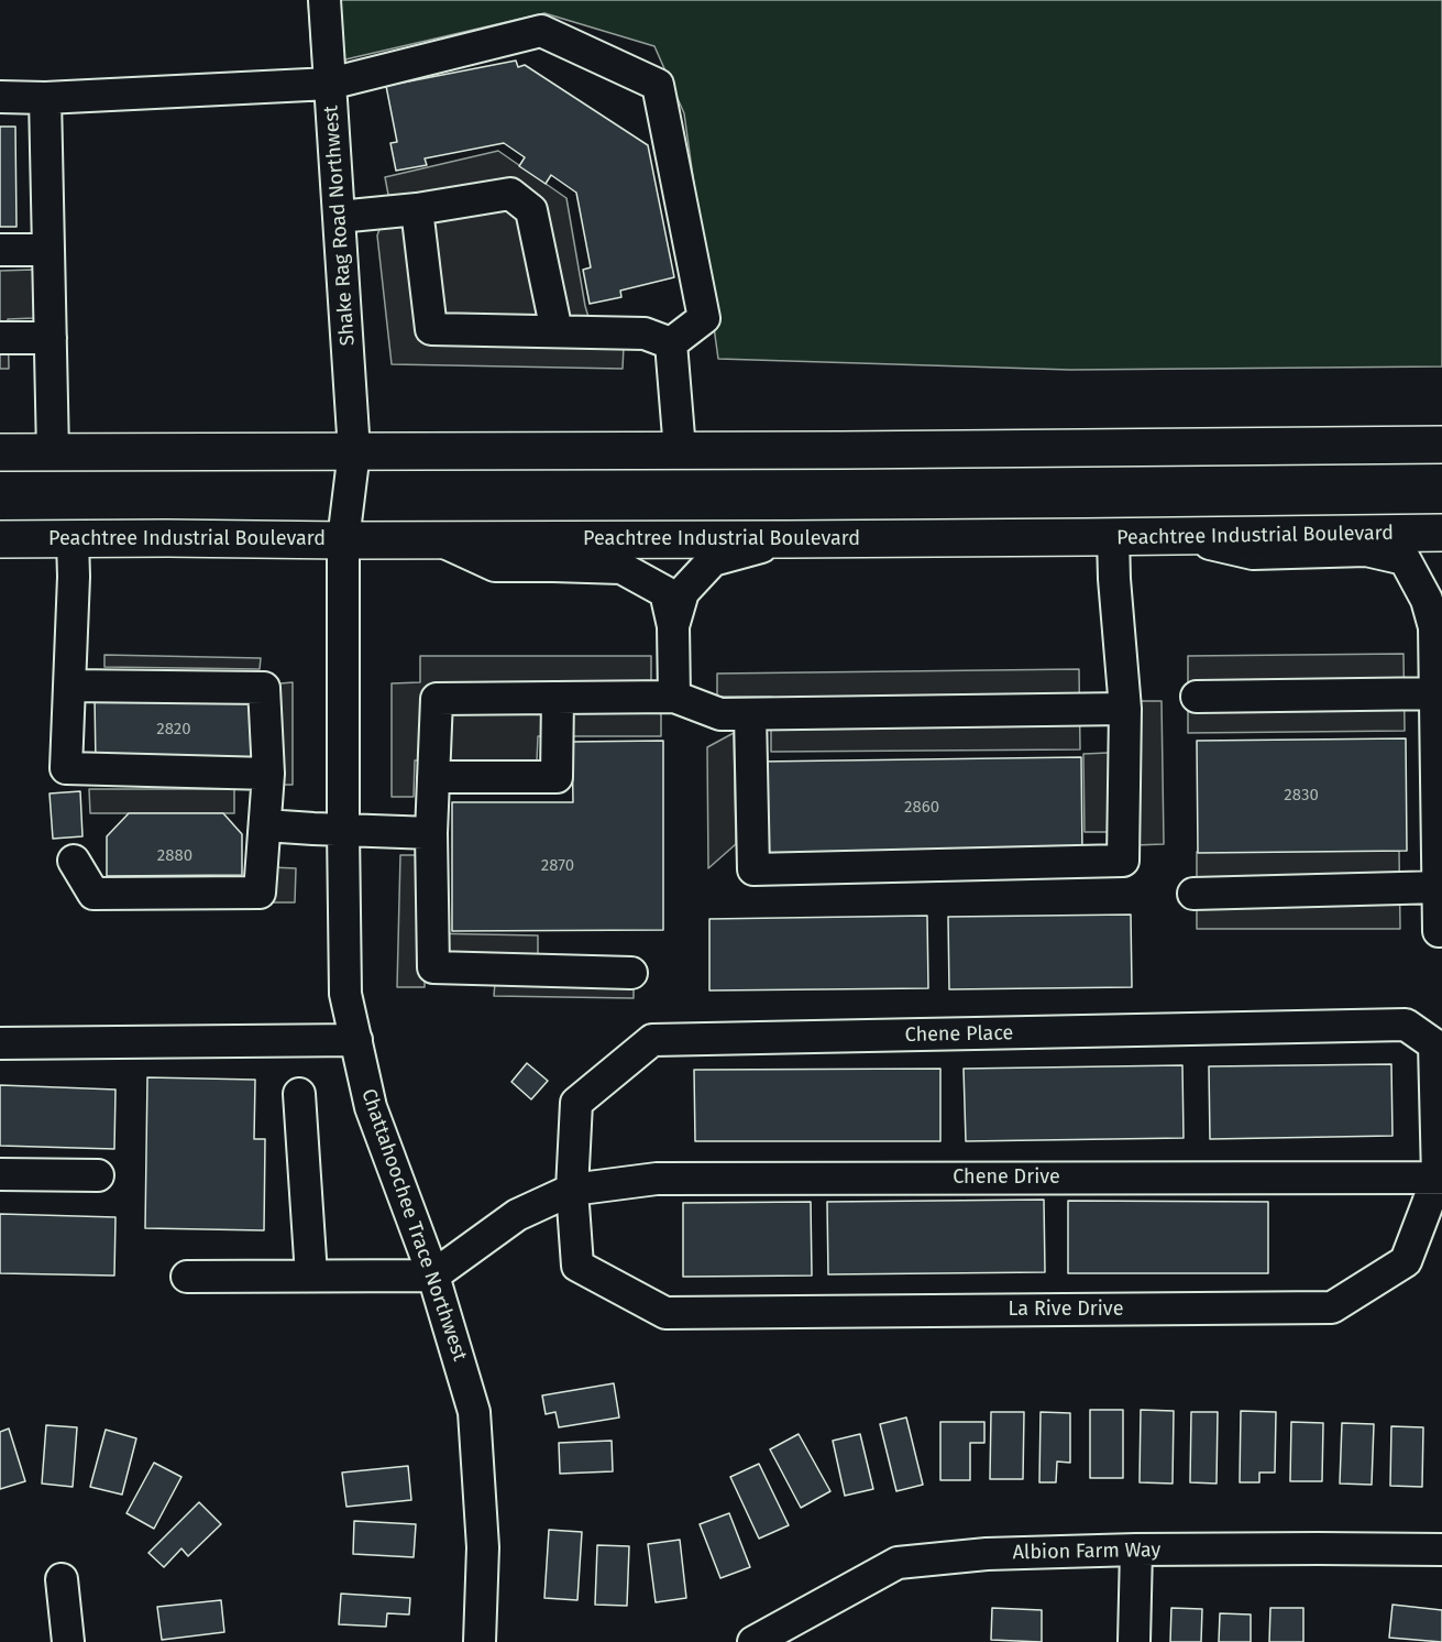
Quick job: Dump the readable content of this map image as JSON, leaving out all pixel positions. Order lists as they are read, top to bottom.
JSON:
{
  "streets": {
    "highway": ["Peachtree Industrial Boulevard"],
    "street": [
      "Shake Rag Road Northwest",
      "Chene Place",
      "Chene Drive",
      "Chattahoochee Trace Northwest",
      "La Rive Drive",
      "Albion Farm Way"
    ]
  },
  "crossings": [
    ["Shake Rag Road Northwest", "Chattahoochee Trace Northwest"],
    ["Peachtree Industrial Boulevard", "Chattahoochee Trace Northwest"],
    ["Chene Place", "Chene Drive"],
    ["Chene Place", "La Rive Drive"],
    ["Chene Drive", "Chattahoochee Trace Northwest"],
    ["Chene Drive", "La Rive Drive"]
  ],
  "house_numbers": [
    "2820",
    "2830",
    "2860",
    "2880",
    "2870"
  ]
}
